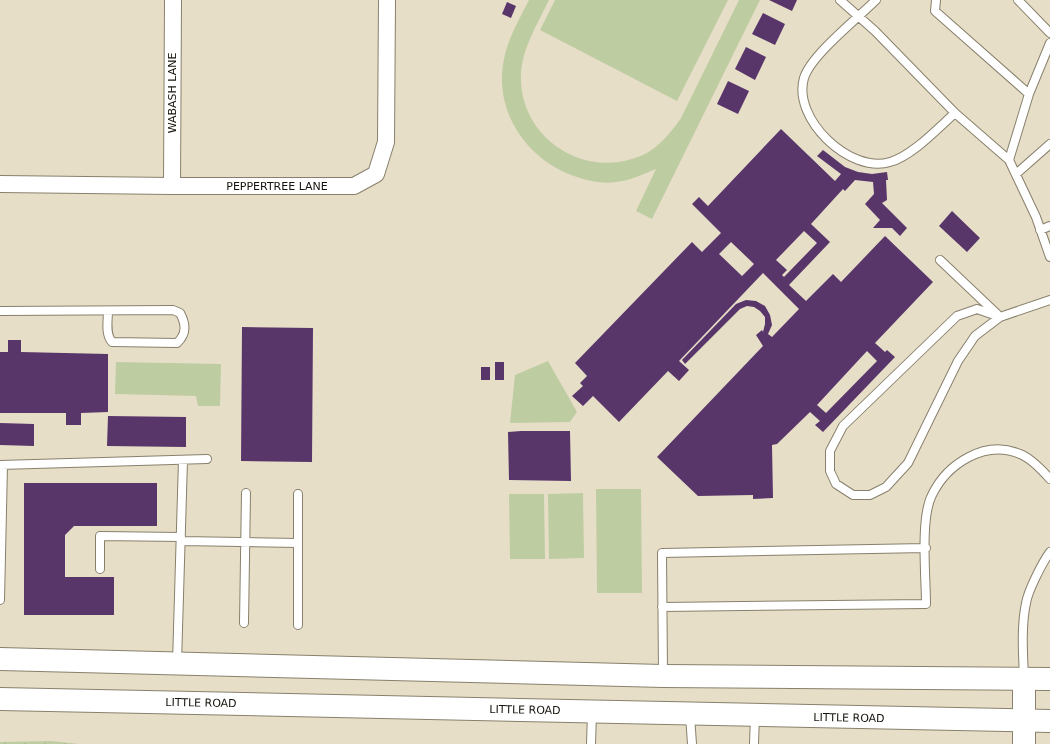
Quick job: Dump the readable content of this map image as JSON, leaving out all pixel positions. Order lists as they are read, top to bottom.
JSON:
{
  "streets": {
    "main road": ["LITTLE ROAD"],
    "street": ["WABASH LANE", "PEPPERTREE LANE"]
  },
  "crossings": [
    ["WABASH LANE", "PEPPERTREE LANE"]
  ]
}
